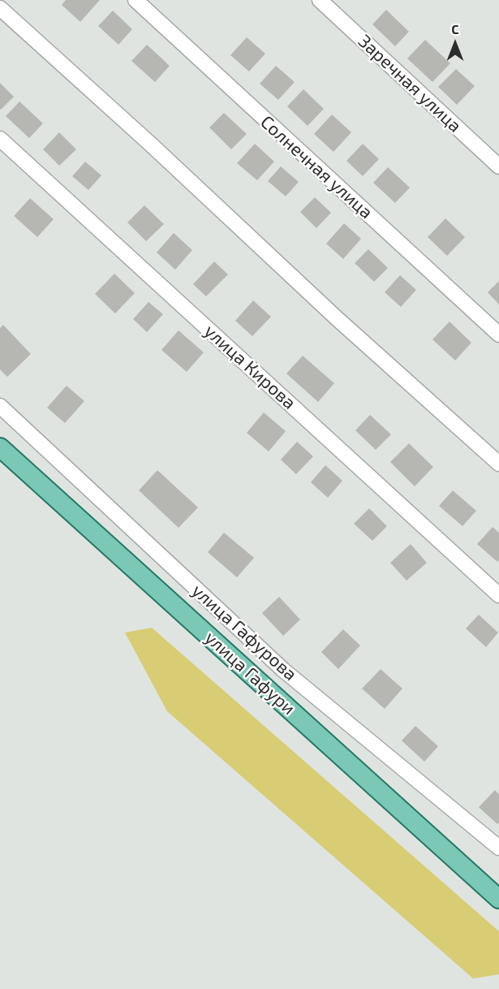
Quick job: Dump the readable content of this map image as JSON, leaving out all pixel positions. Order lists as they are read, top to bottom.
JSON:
{
  "streets": {
    "main road": ["улица Гафури"],
    "street": [
      "Заречная улица",
      "Солнечная улица",
      "улица Кирова",
      "улица Гафурова"
    ]
  },
  "north": "top"
}
